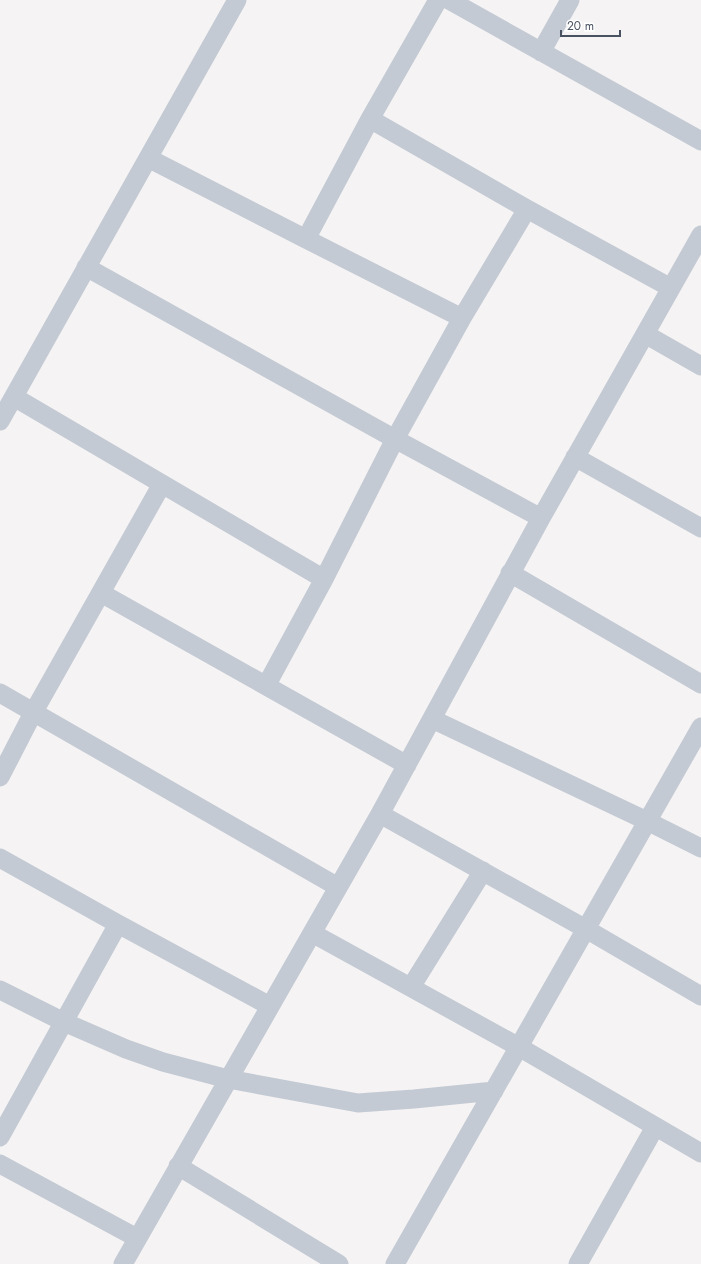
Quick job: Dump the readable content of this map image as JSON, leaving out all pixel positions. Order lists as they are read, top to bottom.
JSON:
{
  "scale_bar": "20 m"
}
